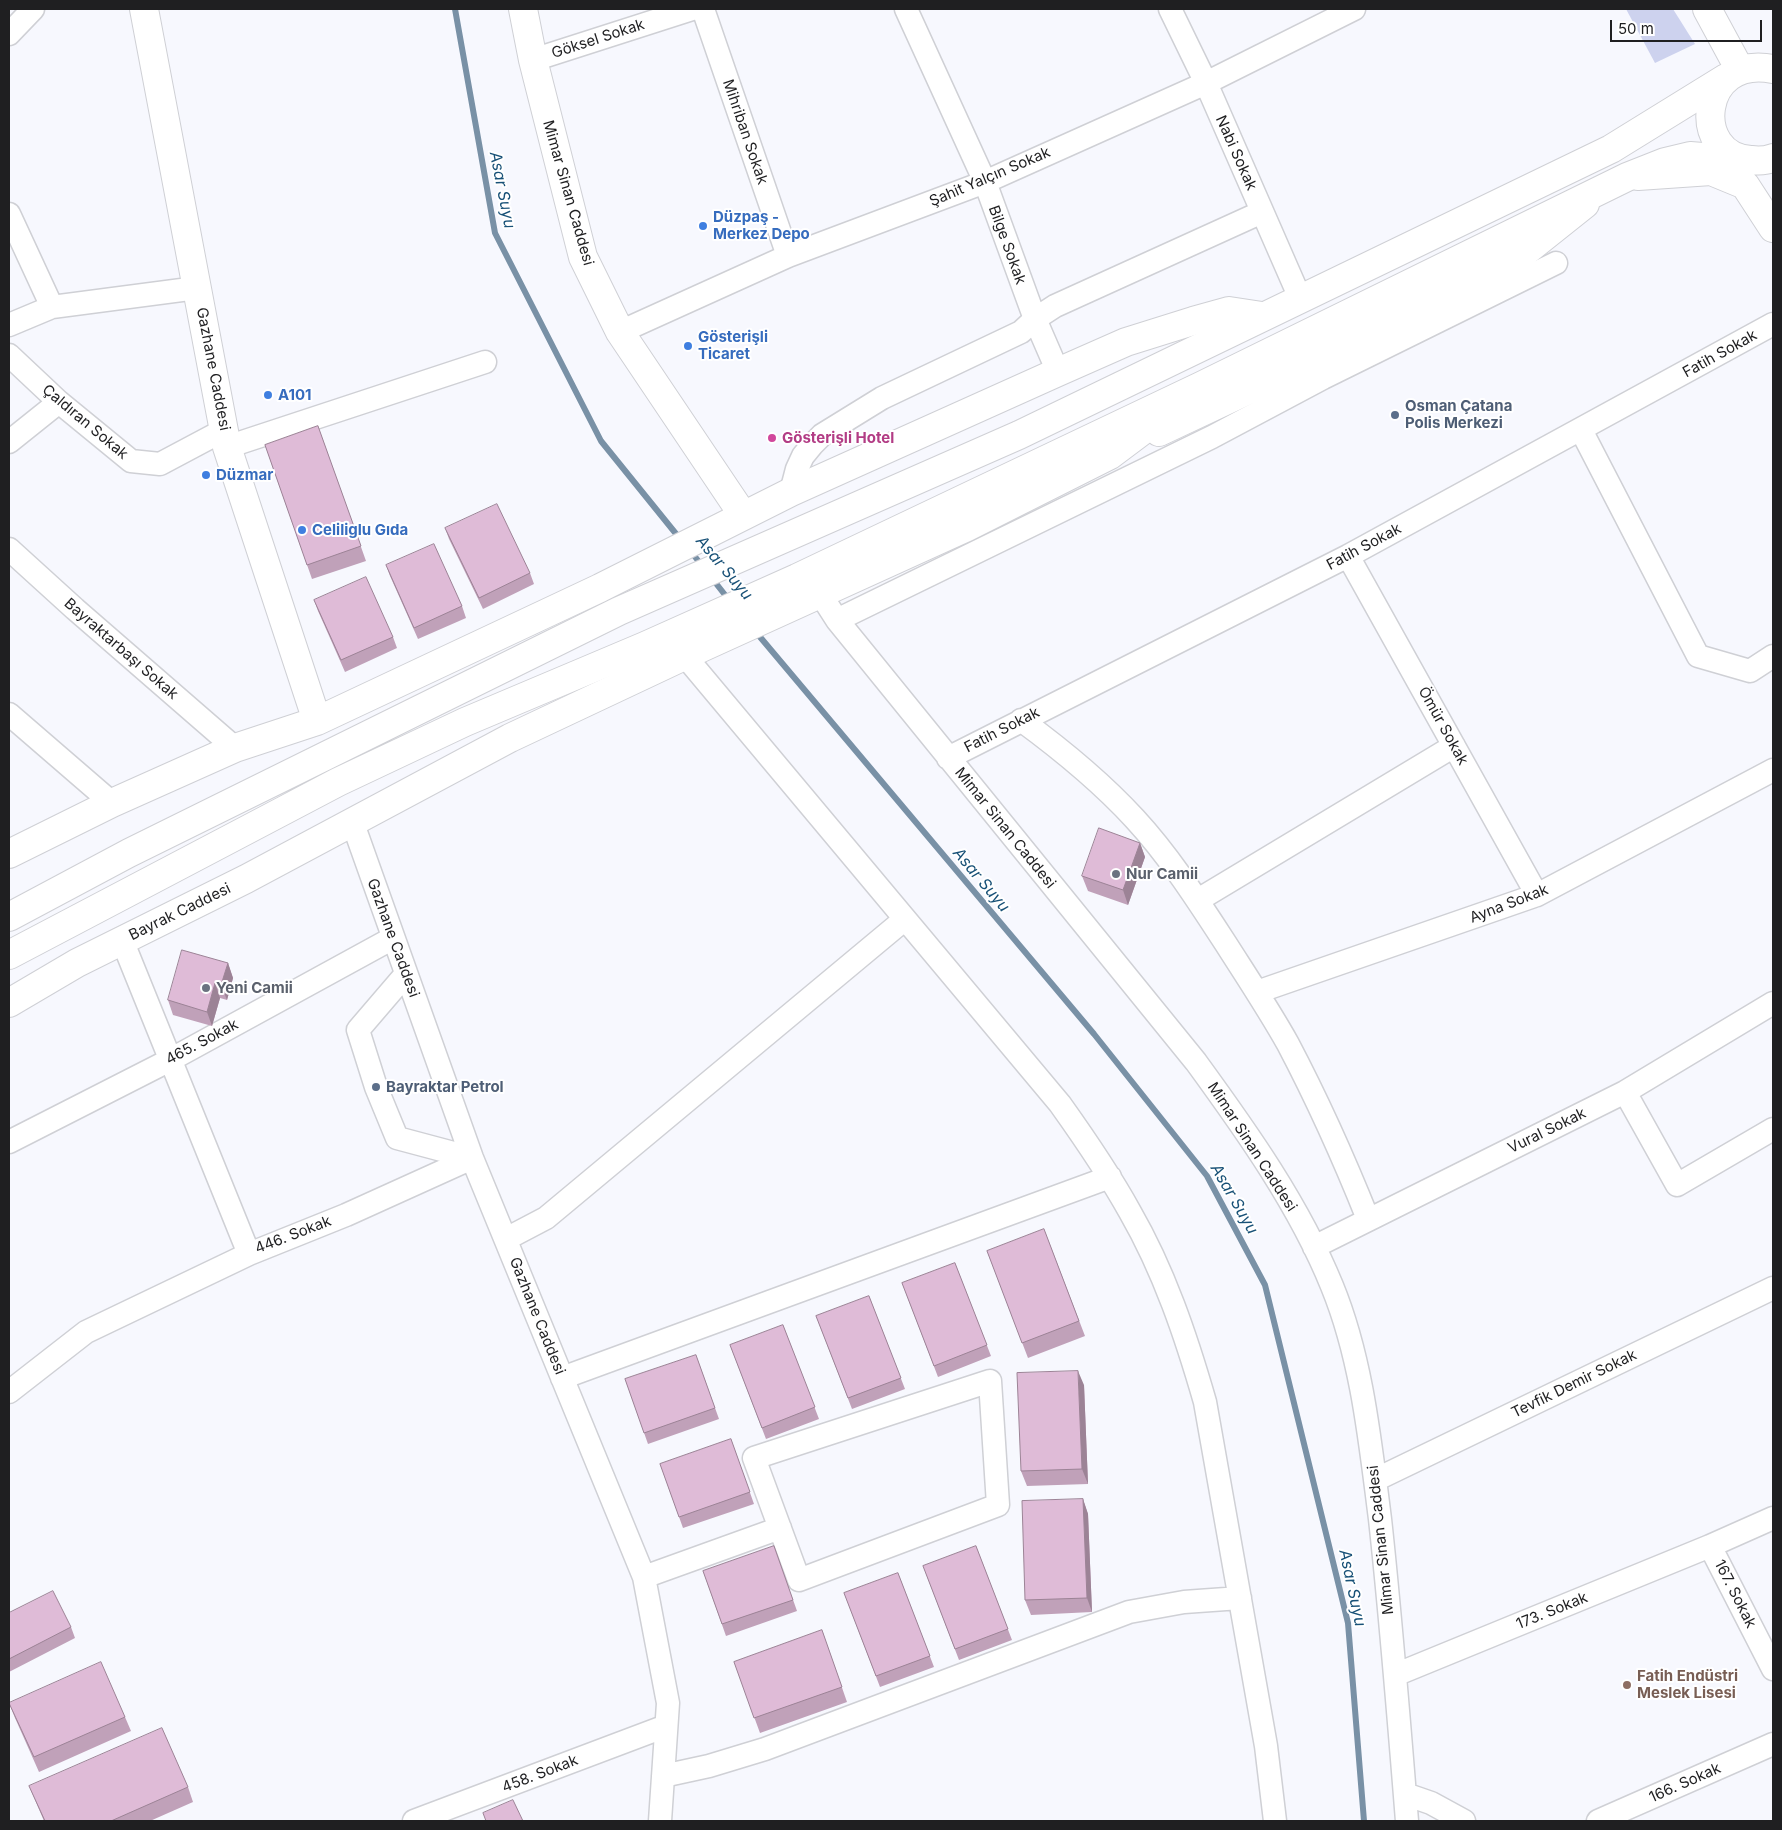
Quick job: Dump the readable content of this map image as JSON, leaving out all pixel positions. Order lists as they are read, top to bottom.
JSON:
{
  "streets": {
    "main road": ["Mimar Sinan Caddesi", "Gazhane Caddesi", "Bayrak Caddesi"],
    "street": [
      "Göksel Sokak",
      "Mihriban Sokak",
      "Nabi Sokak",
      "Şahit Yalçın Sokak",
      "Bilge Sokak",
      "Fatih Sokak",
      "Çaldıran Sokak",
      "Bayraktarbaşı Sokak",
      "Ömür Sokak",
      "Ayna Sokak",
      "465. Sokak",
      "Vural Sokak",
      "446. Sokak",
      "Tevfik Demir Sokak",
      "167. Sokak",
      "173. Sokak",
      "458. Sokak",
      "166. Sokak"
    ]
  },
  "crossings": [
    ["Göksel Sokak", "Mimar Sinan Caddesi"],
    ["Mihriban Sokak", "Şahit Yalçın Sokak"],
    ["Nabi Sokak", "Şahit Yalçın Sokak"],
    ["Şahit Yalçın Sokak", "Mimar Sinan Caddesi"],
    ["Şahit Yalçın Sokak", "Bilge Sokak"],
    ["Mimar Sinan Caddesi", "Fatih Sokak"],
    ["Mimar Sinan Caddesi", "Bayrak Caddesi"],
    ["Mimar Sinan Caddesi", "Vural Sokak"],
    ["Mimar Sinan Caddesi", "Tevfik Demir Sokak"],
    ["Mimar Sinan Caddesi", "173. Sokak"],
    ["Fatih Sokak", "Ömür Sokak"],
    ["Gazhane Caddesi", "Çaldıran Sokak"],
    ["Gazhane Caddesi", "Bayrak Caddesi"],
    ["Gazhane Caddesi", "465. Sokak"],
    ["Gazhane Caddesi", "446. Sokak"],
    ["Gazhane Caddesi", "458. Sokak"],
    ["Ömür Sokak", "Ayna Sokak"],
    ["Bayrak Caddesi", "446. Sokak"],
    ["465. Sokak", "446. Sokak"],
    ["167. Sokak", "173. Sokak"]
  ],
  "water": ["Asar Suyu"],
  "places": [
    "Düzpaş - Merkez Depo",
    "Gösterişli Ticaret",
    "A101",
    "Osman Çatana Polis Merkezi",
    "Gösterişli Hotel",
    "Düzmar",
    "Celiliglu Gıda",
    "Nur Camii",
    "Yeni Camii",
    "Bayraktar Petrol",
    "Fatih Endüstri Meslek Lisesi"
  ],
  "scale_bar": "50 m"
}
